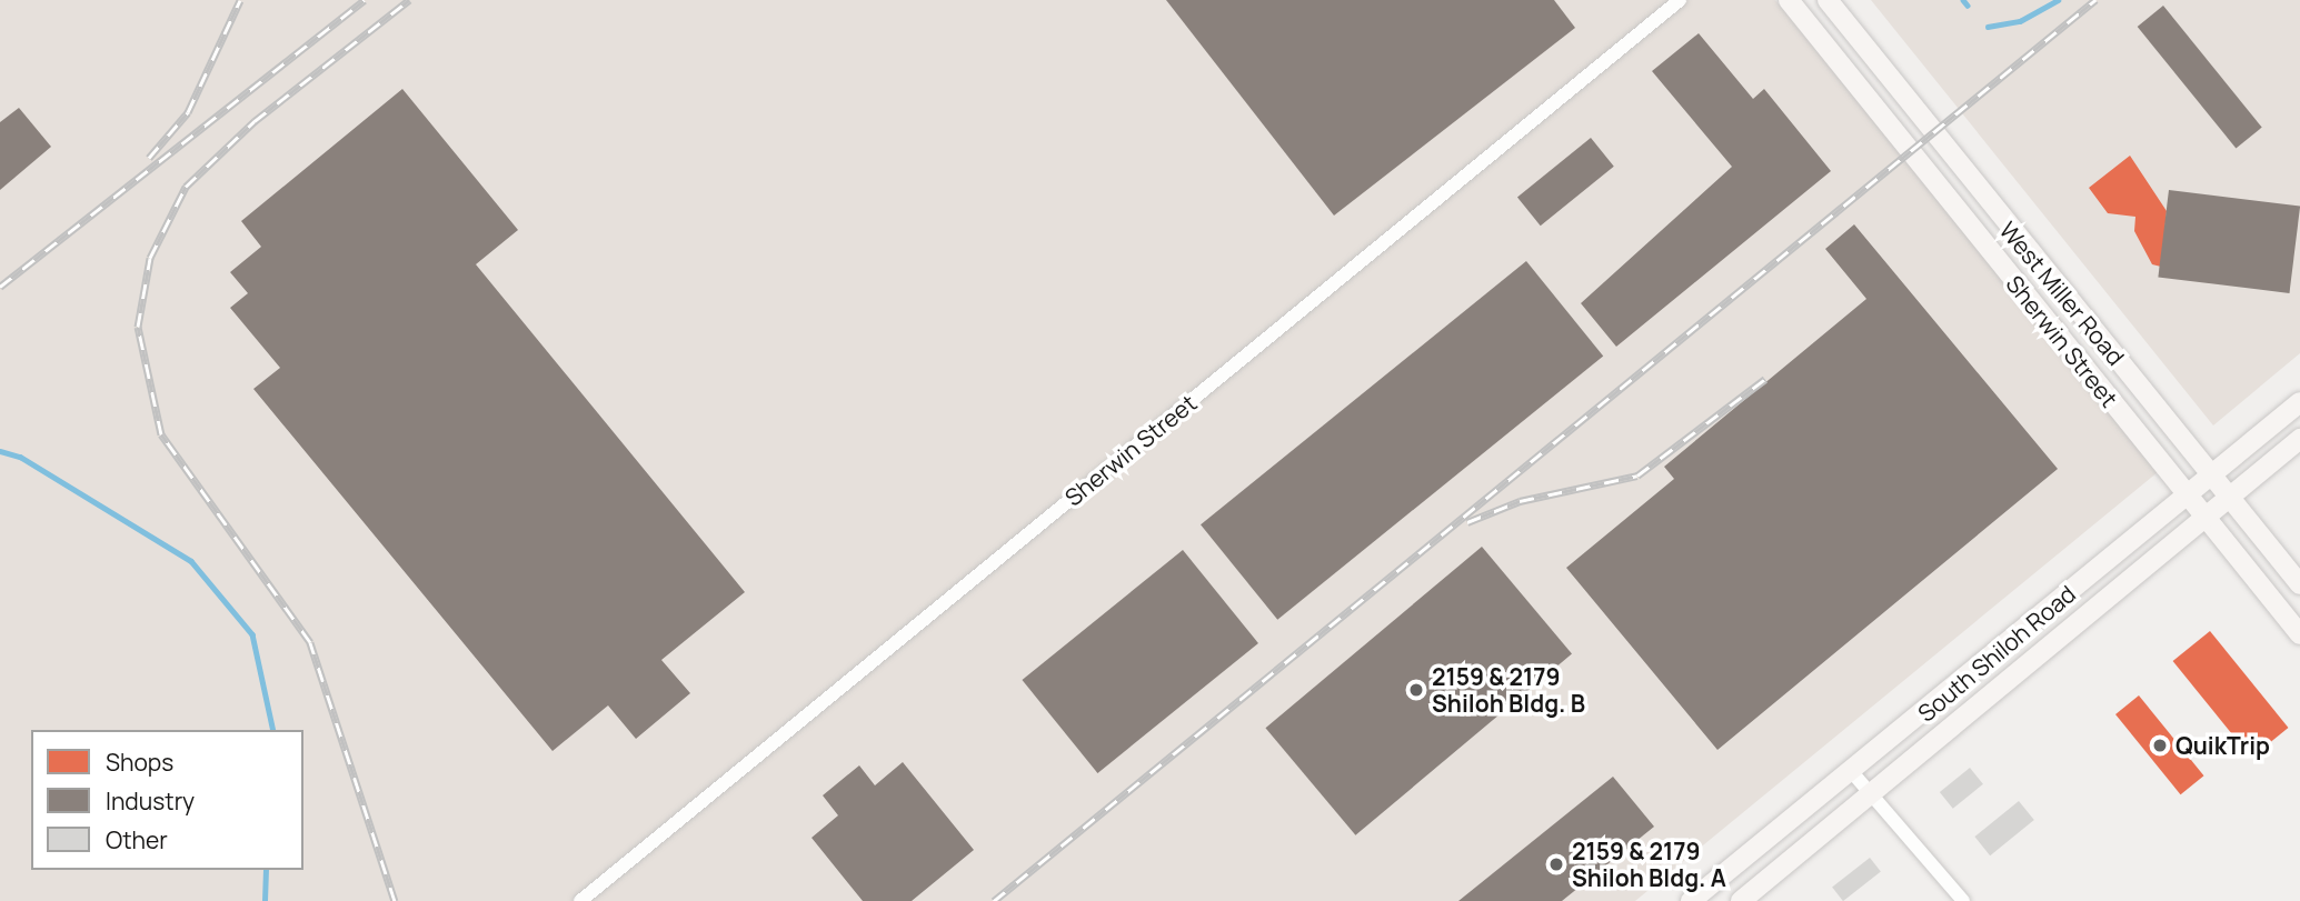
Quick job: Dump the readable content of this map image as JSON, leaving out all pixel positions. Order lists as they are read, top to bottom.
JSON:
{
  "streets": {
    "main road": ["West Miller Road", "Sherwin Street", "South Shiloh Road"]
  },
  "crossings": [
    ["West Miller Road", "South Shiloh Road"],
    ["Sherwin Street", "South Shiloh Road"]
  ],
  "places": ["2159 & 2179 Shiloh Bldg. B", "QuikTrip", "2159 & 2179 Shiloh Bldg. A"],
  "legend": ["Shops", "Industry", "Other"]
}
